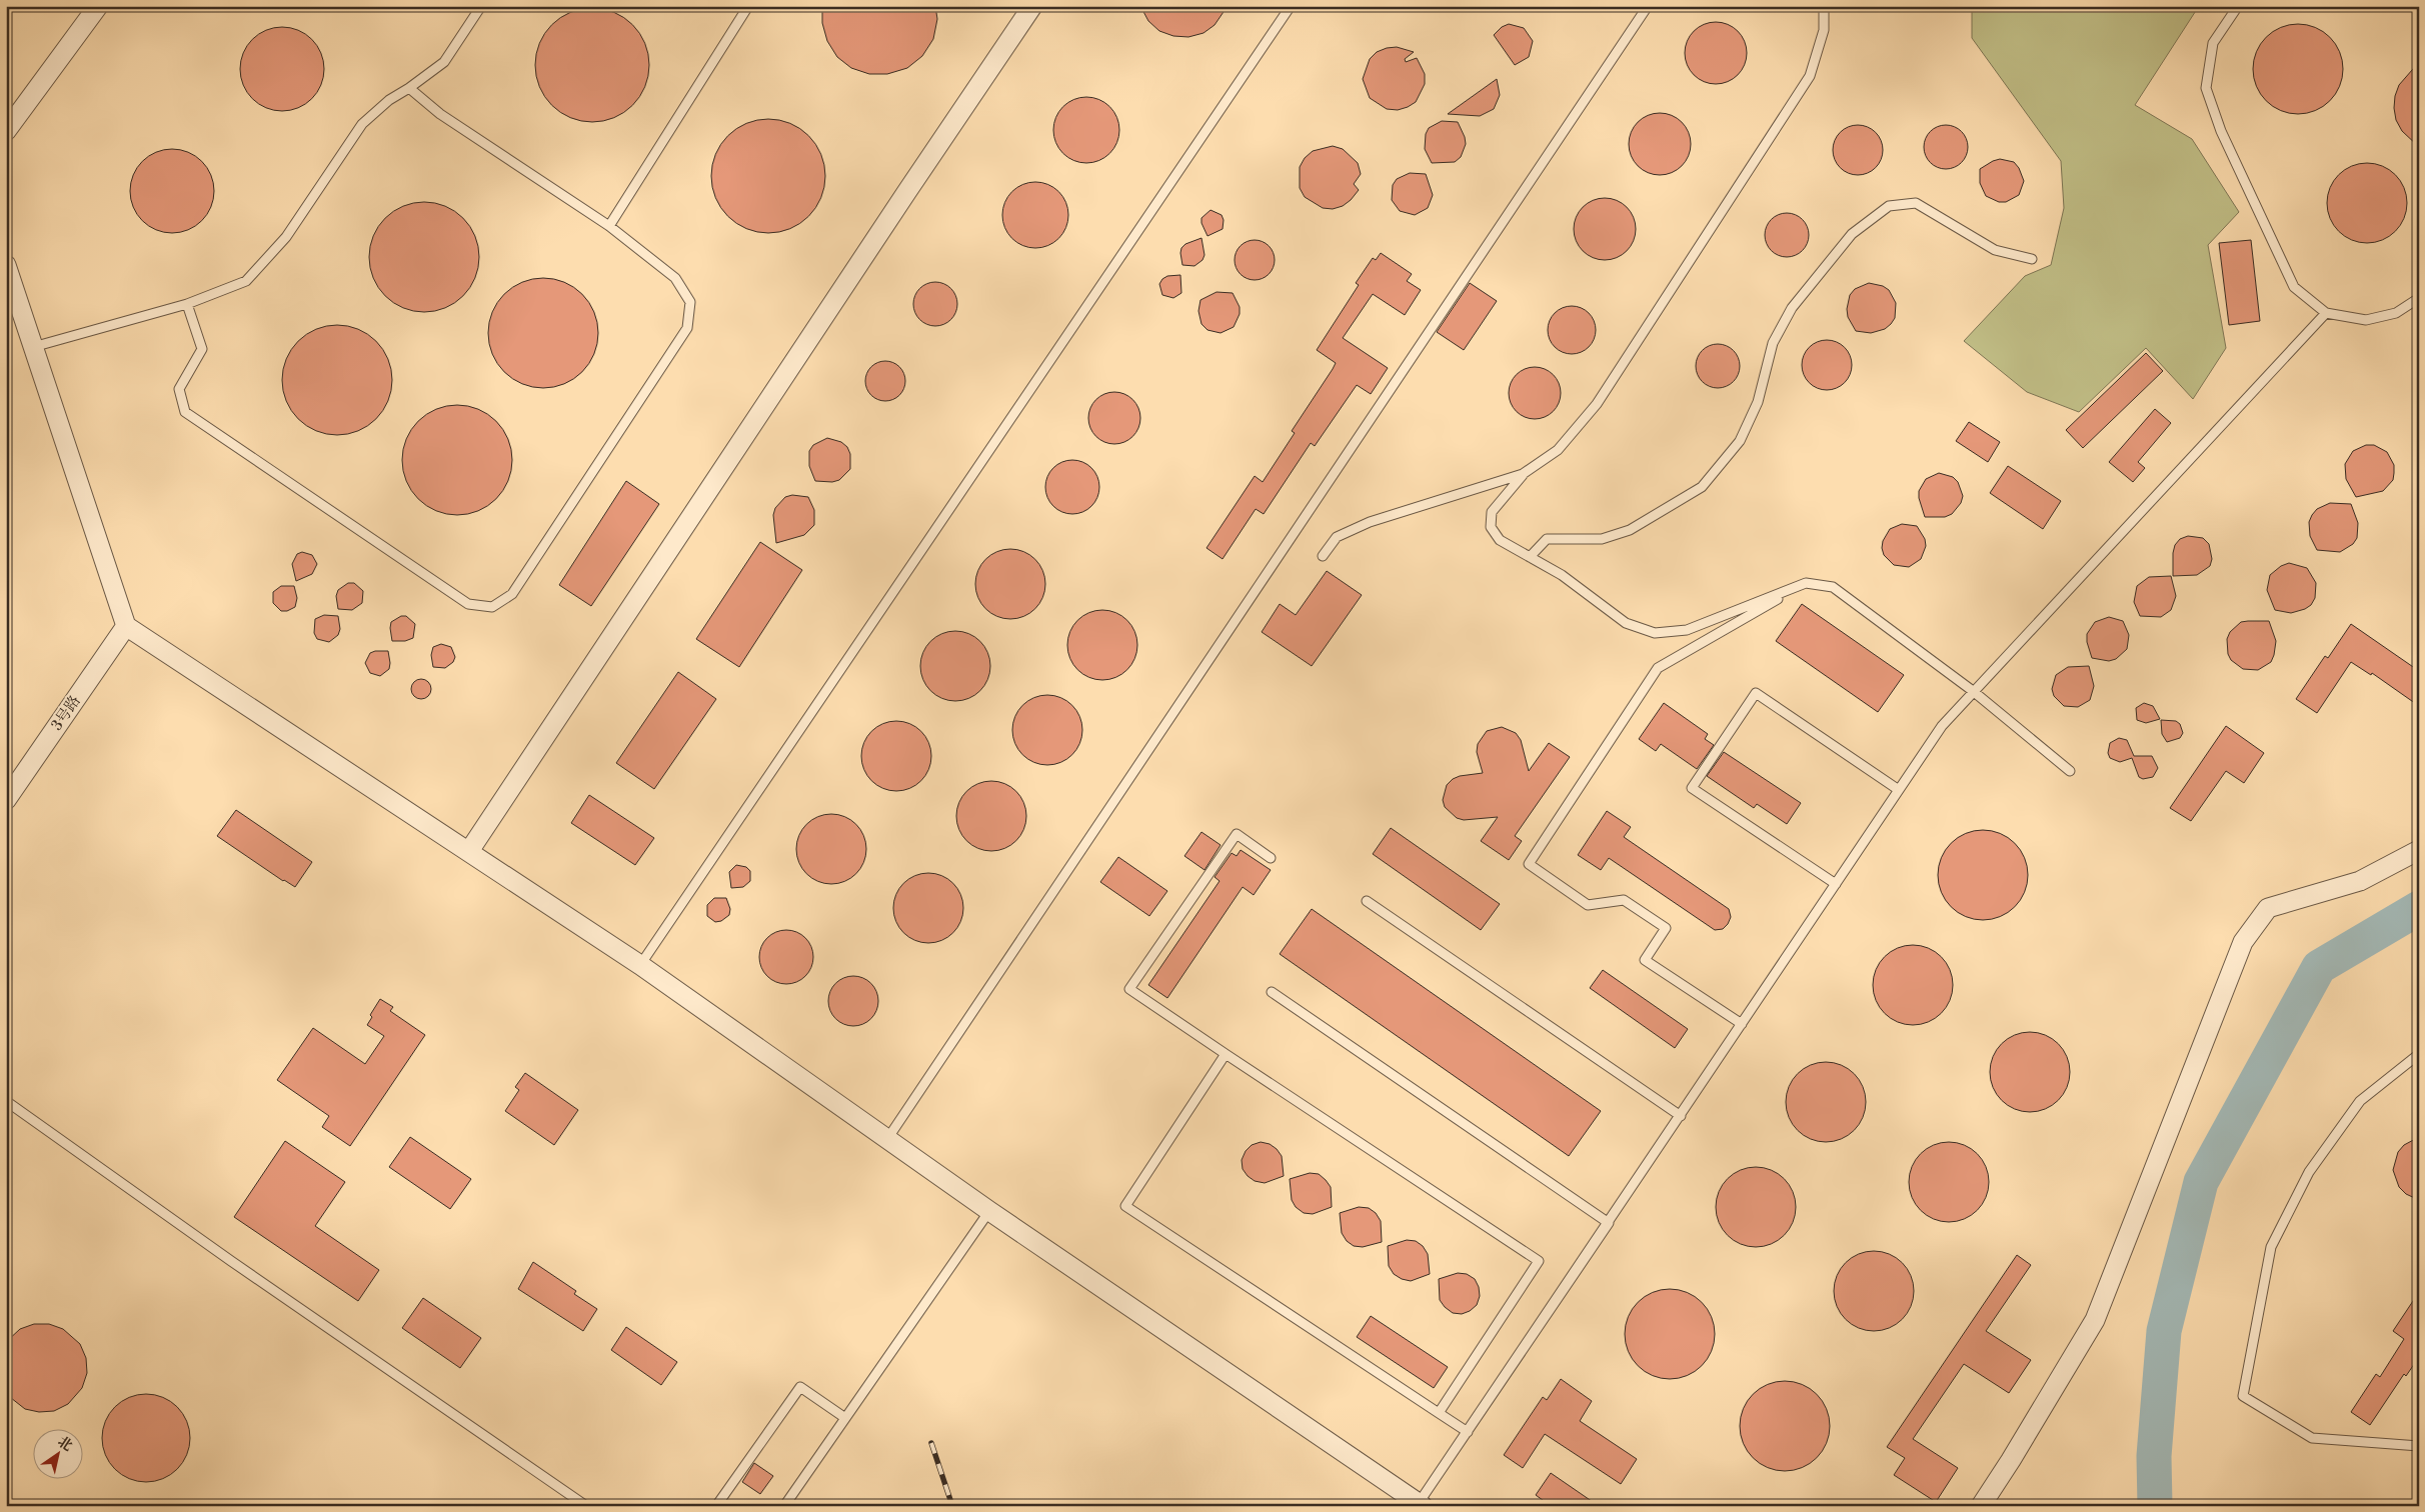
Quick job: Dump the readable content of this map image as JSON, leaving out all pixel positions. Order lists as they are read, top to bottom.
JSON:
{
  "streets": {
    "street": ["3号路"]
  },
  "north": "top right"
}
